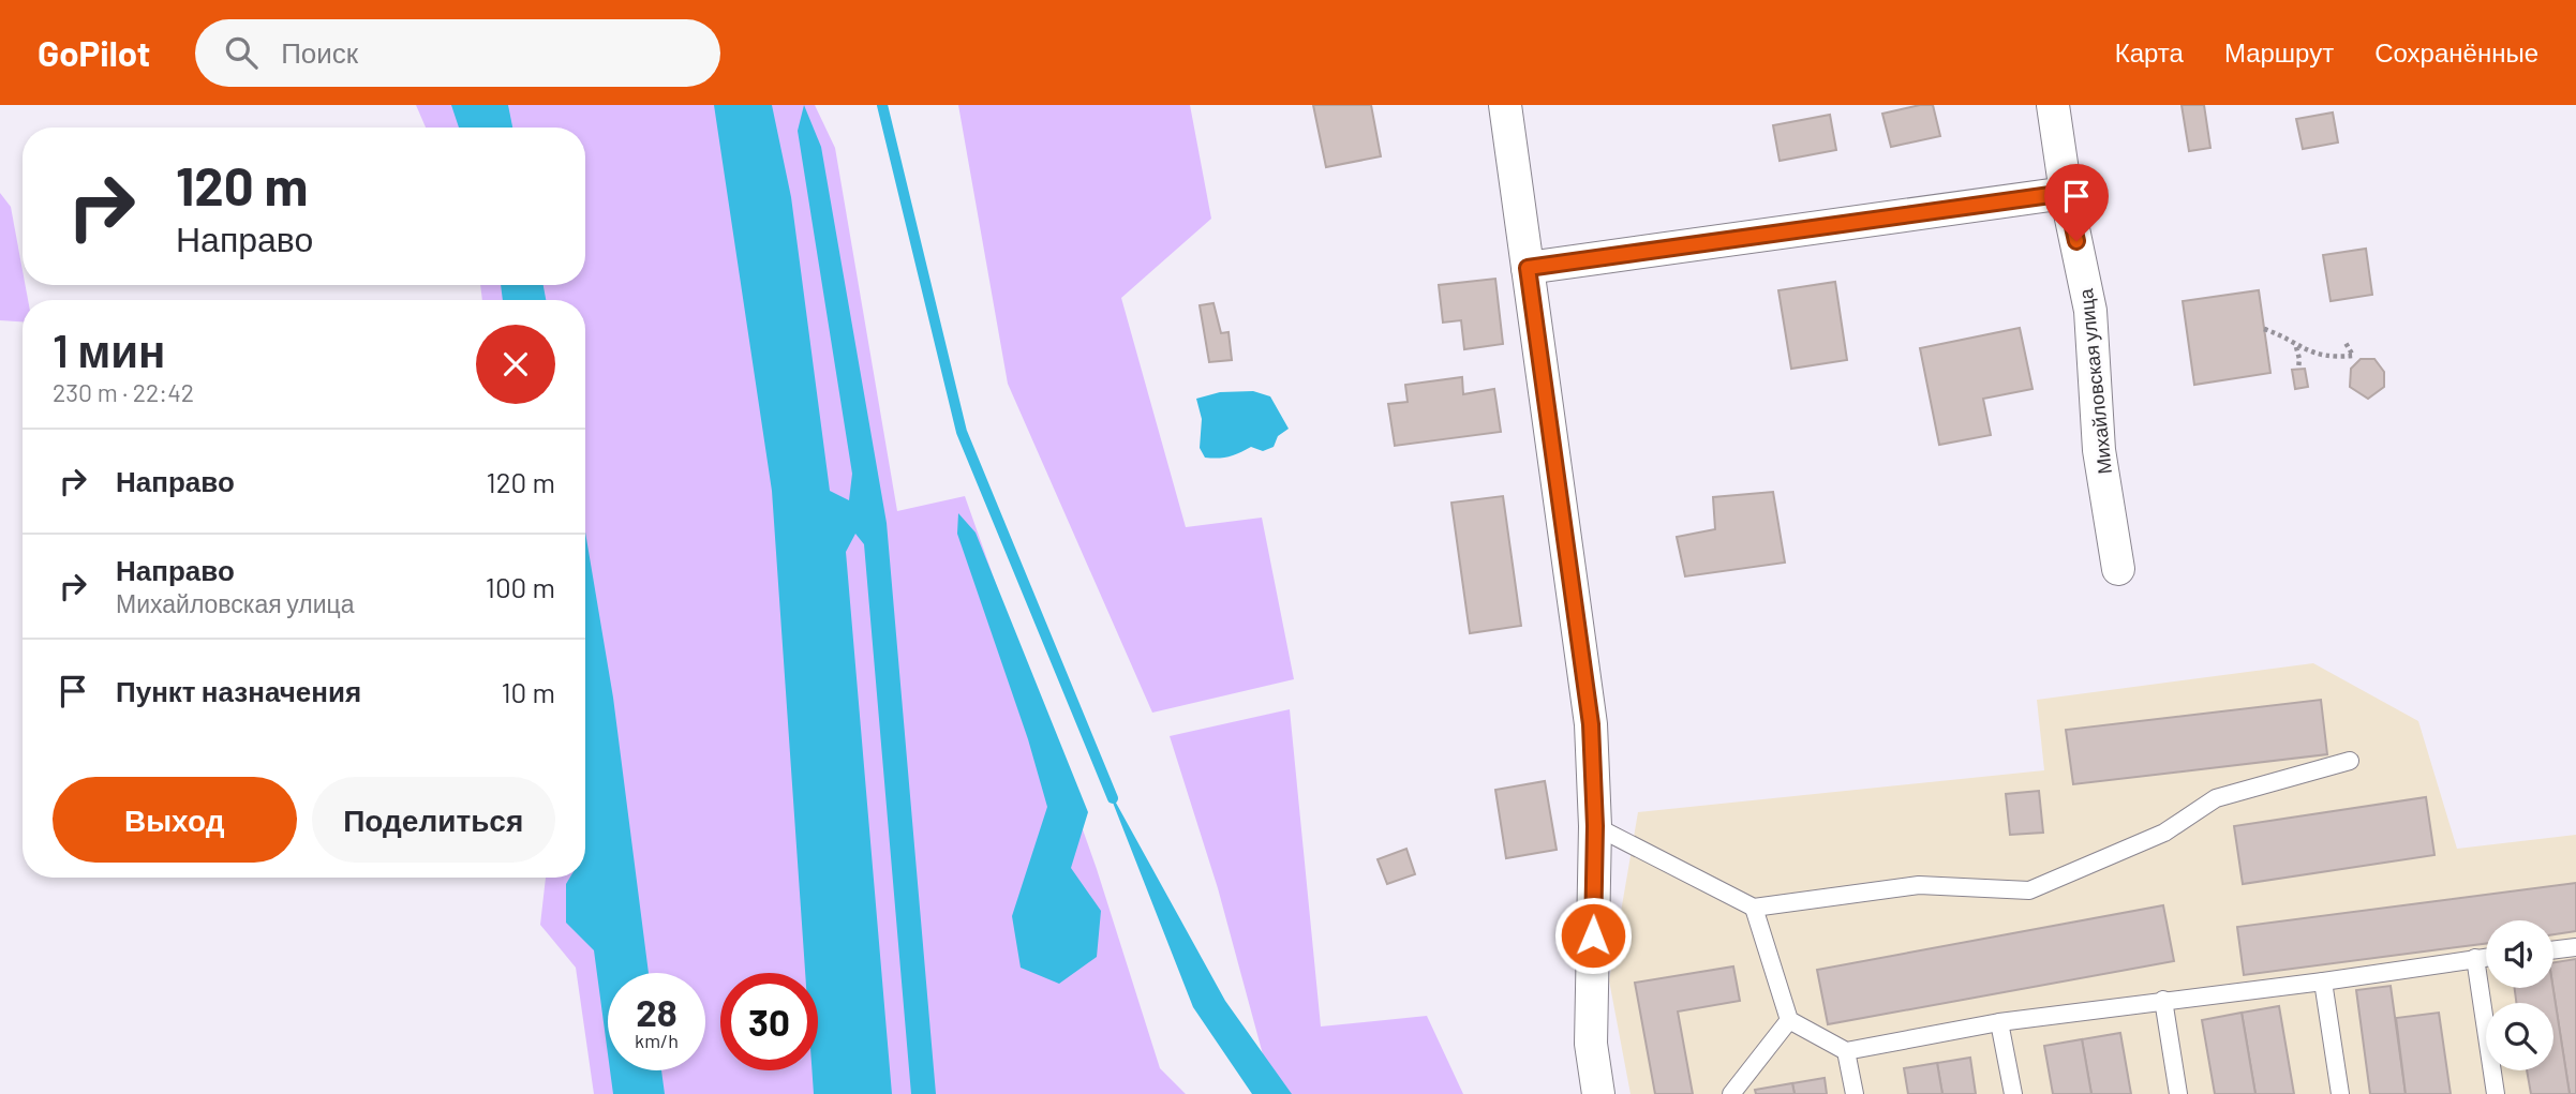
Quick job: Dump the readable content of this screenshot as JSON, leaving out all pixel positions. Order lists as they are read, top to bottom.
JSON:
{
  "streets": {
    "street": ["Михайловская улица"]
  },
  "page": {
    "header": "GoPilot",
    "search": "Поиск",
    "nav": ["Карта", "Маршрут", "Сохранённые"],
    "turn": ["120 m", "Направо"],
    "heading": ["1 мин", "230 m · 22:42"],
    "list": [
      {
        "name": "Направо",
        "value": "120 m"
      },
      {
        "name": "Направо",
        "note": "Михайловская улица",
        "value": "100 m"
      },
      {
        "name": "Пункт назначения",
        "value": "10 m"
      }
    ],
    "buttons": ["Выход", "Поделиться"],
    "speed": "28 km/h",
    "limit": "30"
  }
}
